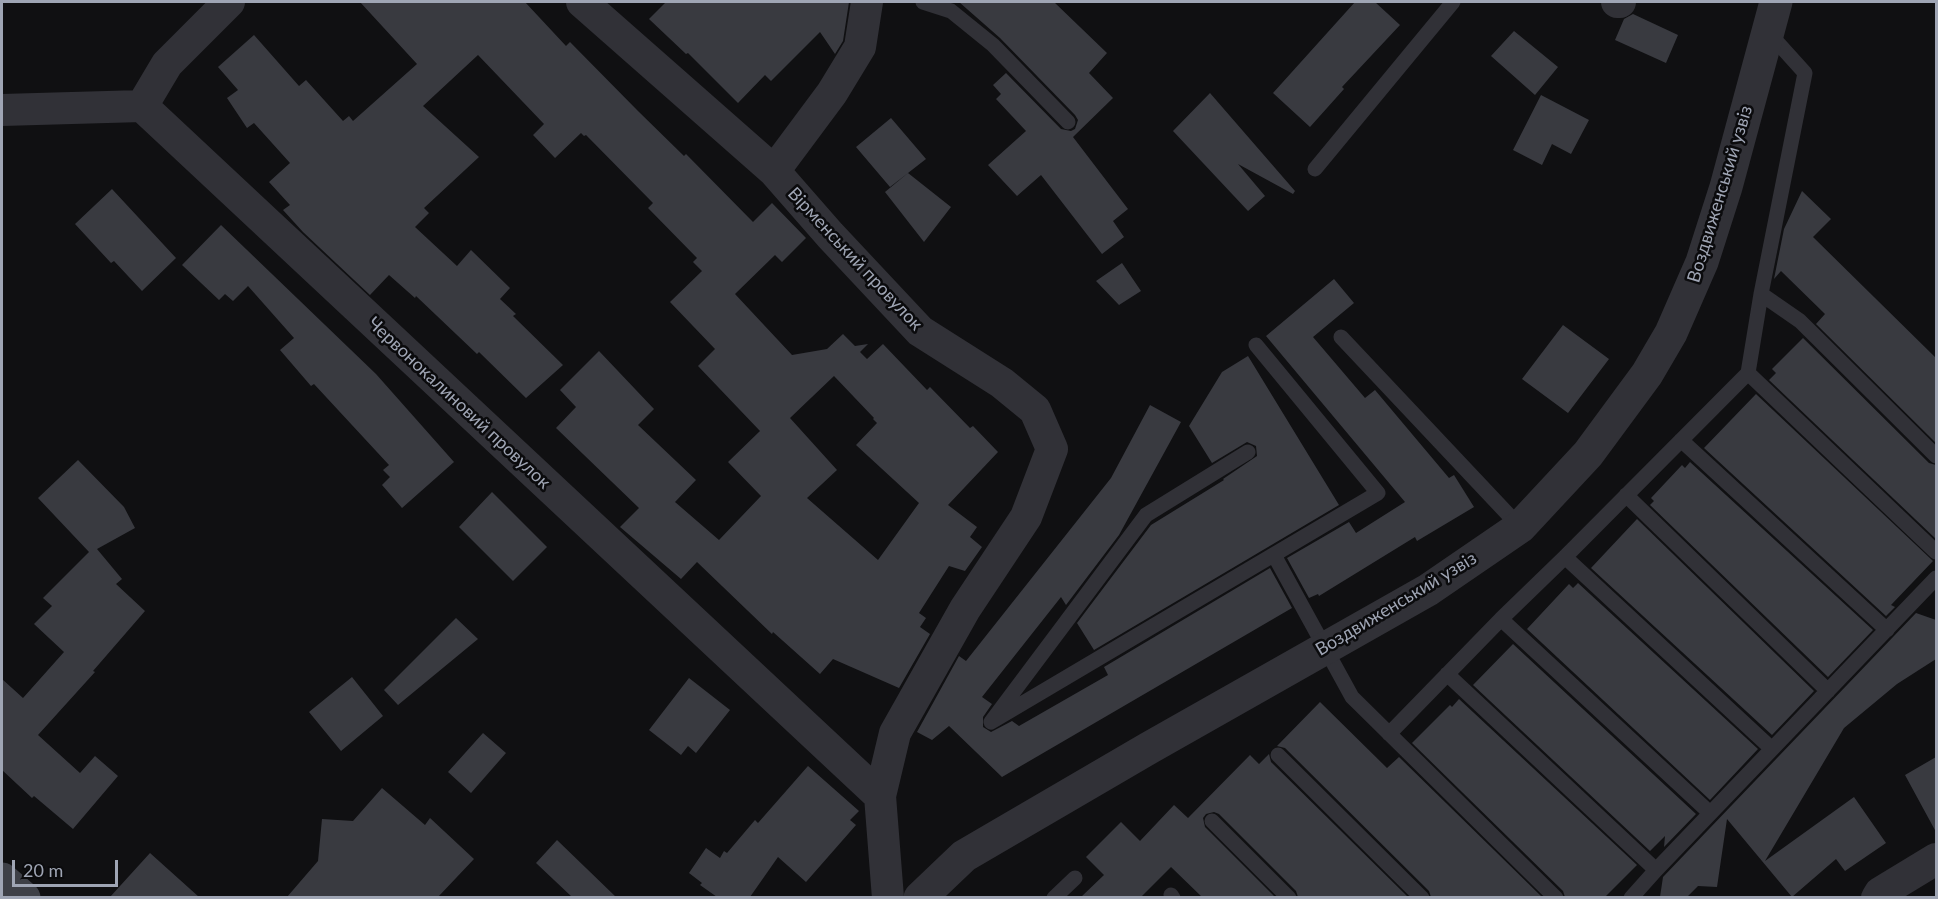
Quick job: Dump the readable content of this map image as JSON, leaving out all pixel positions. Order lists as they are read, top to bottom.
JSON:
{
  "streets": {
    "street": ["Воздвиженський узвіз", "Вірменський провулок", "Червонокалиновий провулок"]
  },
  "crossings": [
    ["Вірменський провулок", "Червонокалиновий провулок"]
  ],
  "scale_bar": "20 m"
}
